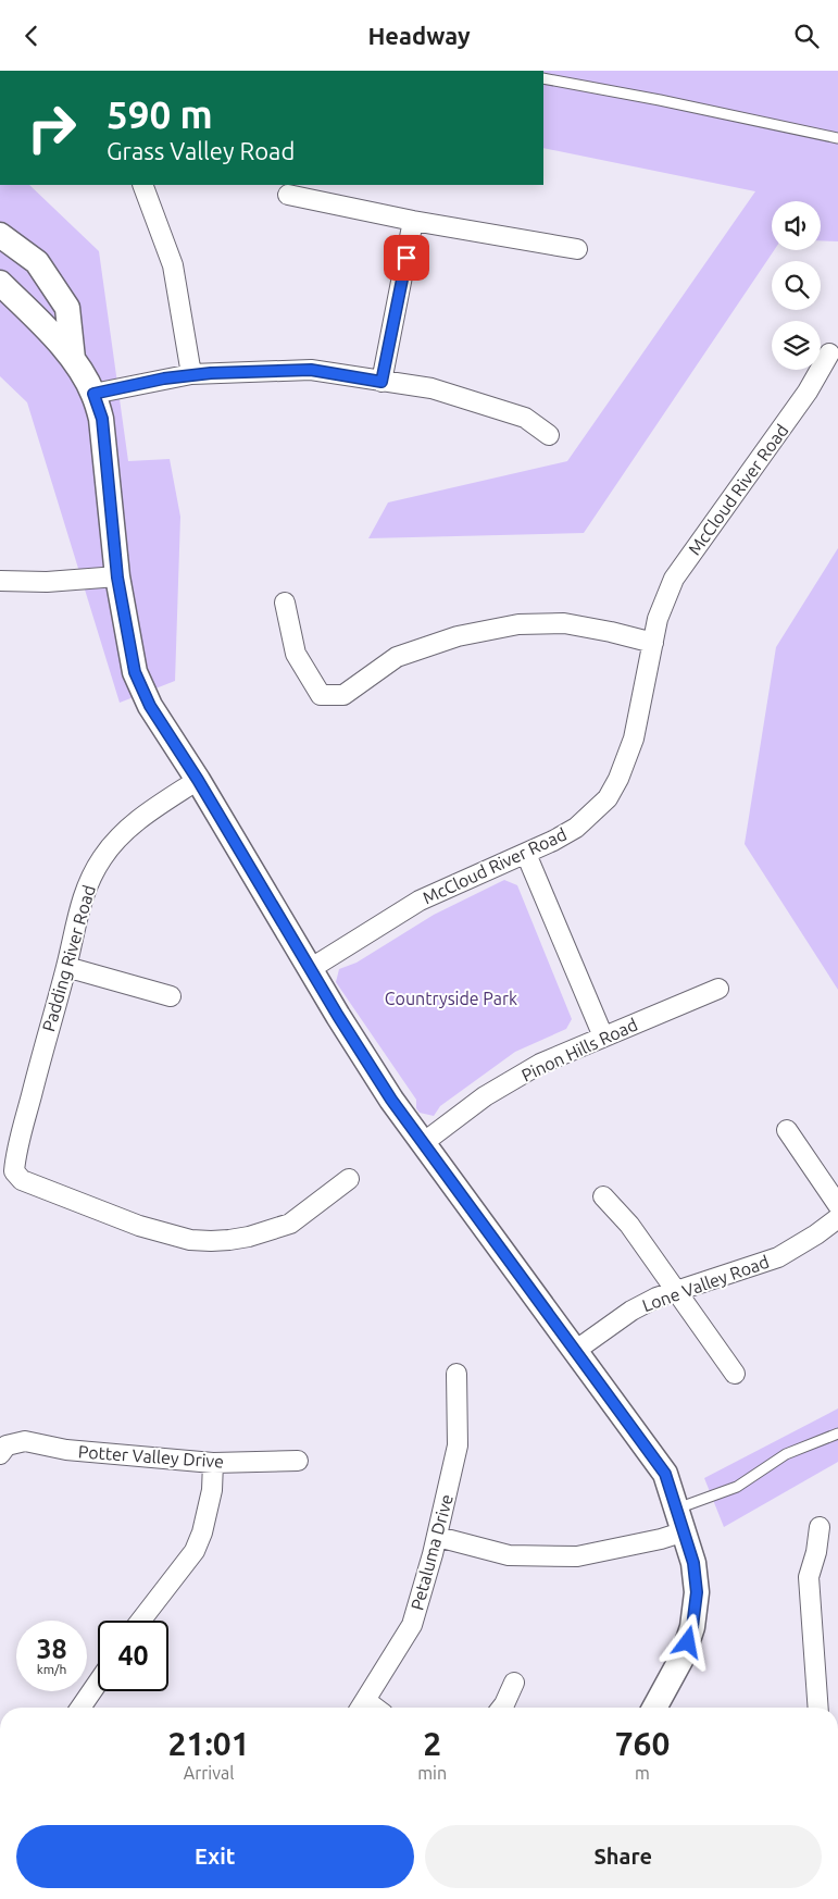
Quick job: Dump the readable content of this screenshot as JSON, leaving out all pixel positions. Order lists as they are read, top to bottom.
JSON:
{
  "streets": {
    "street": [
      "McCloud River Road",
      "Padding River Road",
      "Pinon Hills Road",
      "Lone Valley Road",
      "Potter Valley Drive",
      "Petaluma Drive"
    ]
  },
  "parks": ["Countryside Park"],
  "page": {
    "header": "Headway",
    "turn": ["590 m", "Grass Valley Road"],
    "speed": "38 km/h",
    "limit": "40",
    "eta": [
      "21:01",
      "Arrival",
      "2",
      "min",
      "760",
      "m"
    ],
    "buttons": ["Exit", "Share"]
  }
}
